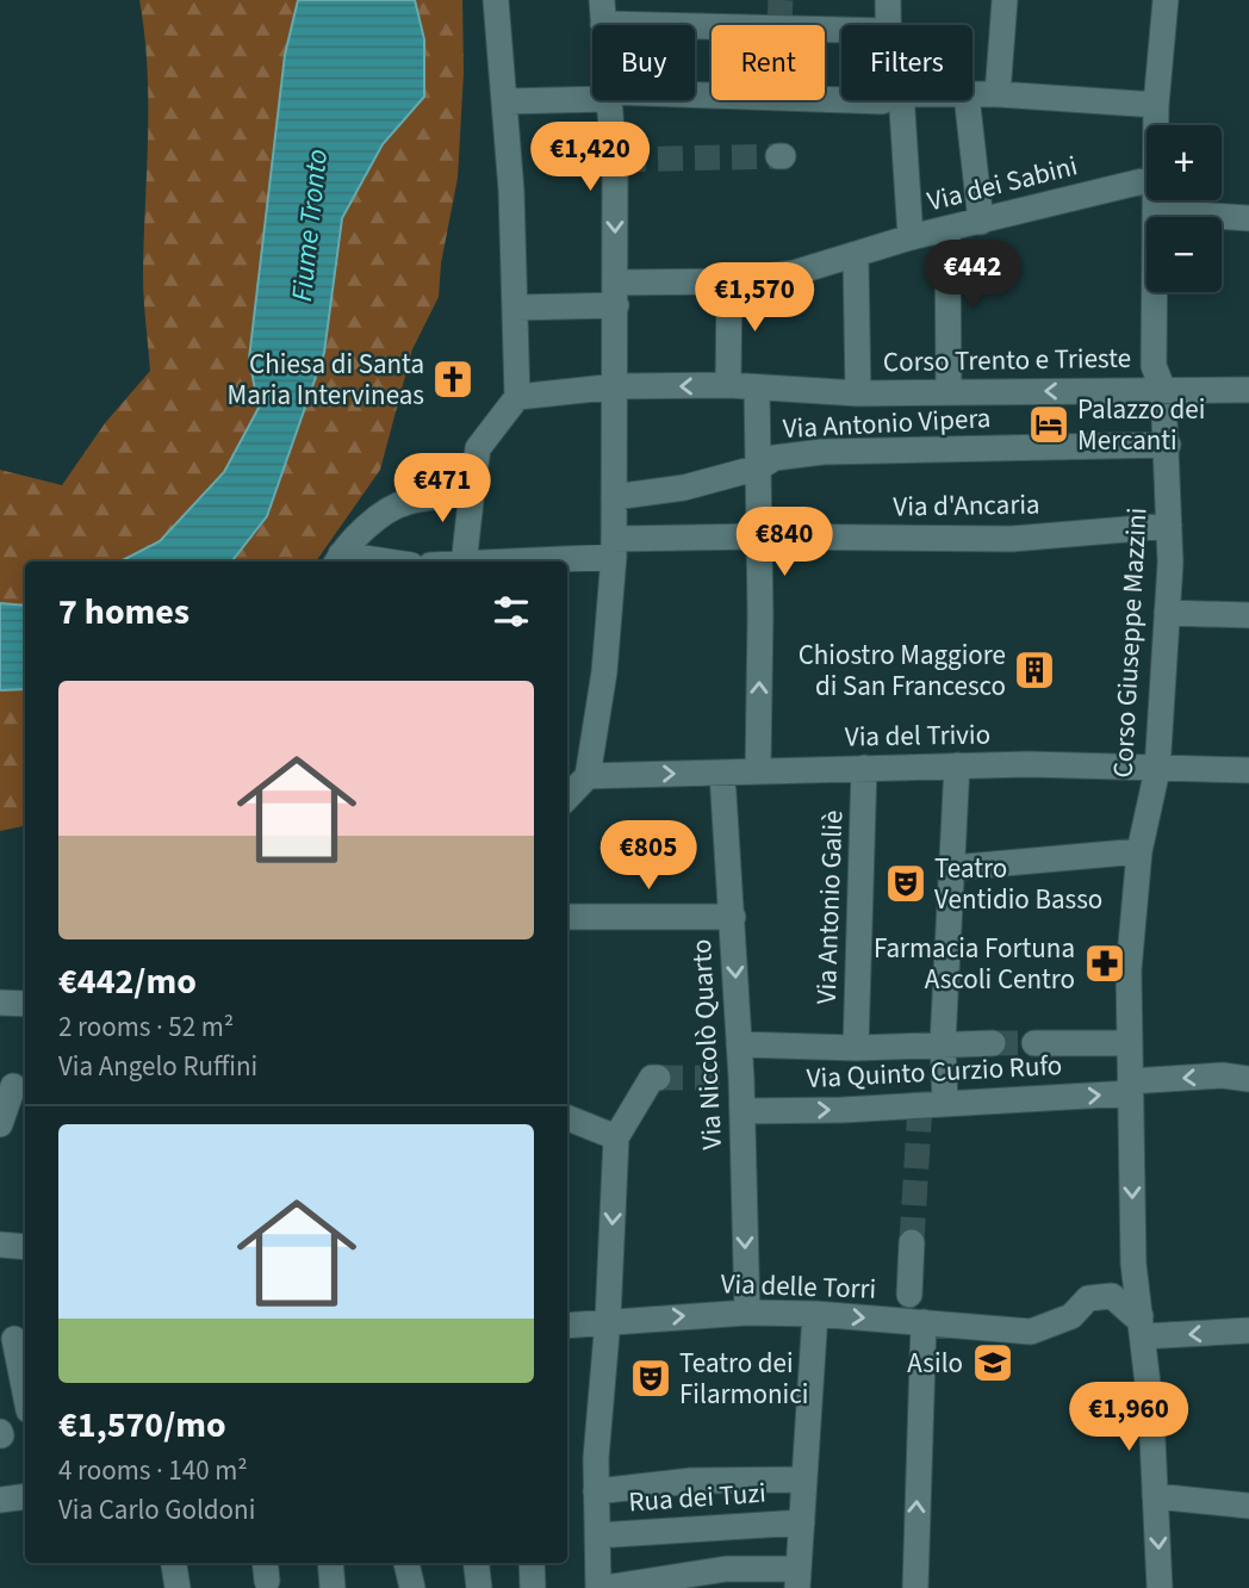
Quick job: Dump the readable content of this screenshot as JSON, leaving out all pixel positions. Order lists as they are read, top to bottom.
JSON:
{
  "streets": {
    "street": [
      "Via dei Sabini",
      "Corso Trento e Trieste",
      "Via Antonio Vipera",
      "Via d'Ancaria",
      "Corso Giuseppe Mazzini",
      "Via del Trivio",
      "Via Antonio Galiè",
      "Via Niccolò Quarto",
      "Via Quinto Curzio Rufo",
      "Via delle Torri",
      "Rua dei Tuzi"
    ]
  },
  "crossings": [
    ["Corso Trento e Trieste", "Corso Giuseppe Mazzini"],
    ["Via Antonio Vipera", "Corso Giuseppe Mazzini"],
    ["Via d'Ancaria", "Corso Giuseppe Mazzini"],
    ["Corso Giuseppe Mazzini", "Via del Trivio"],
    ["Corso Giuseppe Mazzini", "Via Quinto Curzio Rufo"],
    ["Corso Giuseppe Mazzini", "Via delle Torri"],
    ["Via del Trivio", "Via Antonio Galiè"],
    ["Via del Trivio", "Via Niccolò Quarto"],
    ["Via Niccolò Quarto", "Via Quinto Curzio Rufo"],
    ["Via Niccolò Quarto", "Via delle Torri"]
  ],
  "one_way": ["Corso Trento e Trieste"],
  "water": ["Fiume Tronto"],
  "places": {
    "church": ["Chiesa di Santa Maria Intervineas"],
    "hotel": ["Palazzo dei Mercanti"],
    "building": ["Chiostro Maggiore di San Francesco"],
    "theatre": ["Teatro Ventidio Basso", "Teatro dei Filarmonici"],
    "pharmacy": ["Farmacia Fortuna Ascoli Centro"],
    "school or university": ["Asilo"]
  },
  "page": {
    "chip": ["Buy", "Rent", "Filters"],
    "price": [
      "€1,420",
      "€442",
      "€1,570",
      "€471",
      "€840",
      "€805",
      "€1,960"
    ],
    "map_buttons": ["+", "−"],
    "heading": "7 homes",
    "list": [
      {
        "name": "€442/mo",
        "note": "2 rooms · 52 m² · Via Angelo Ruffini"
      },
      {
        "name": "€1,570/mo",
        "note": "4 rooms · 140 m² · Via Carlo Goldoni"
      }
    ]
  }
}
